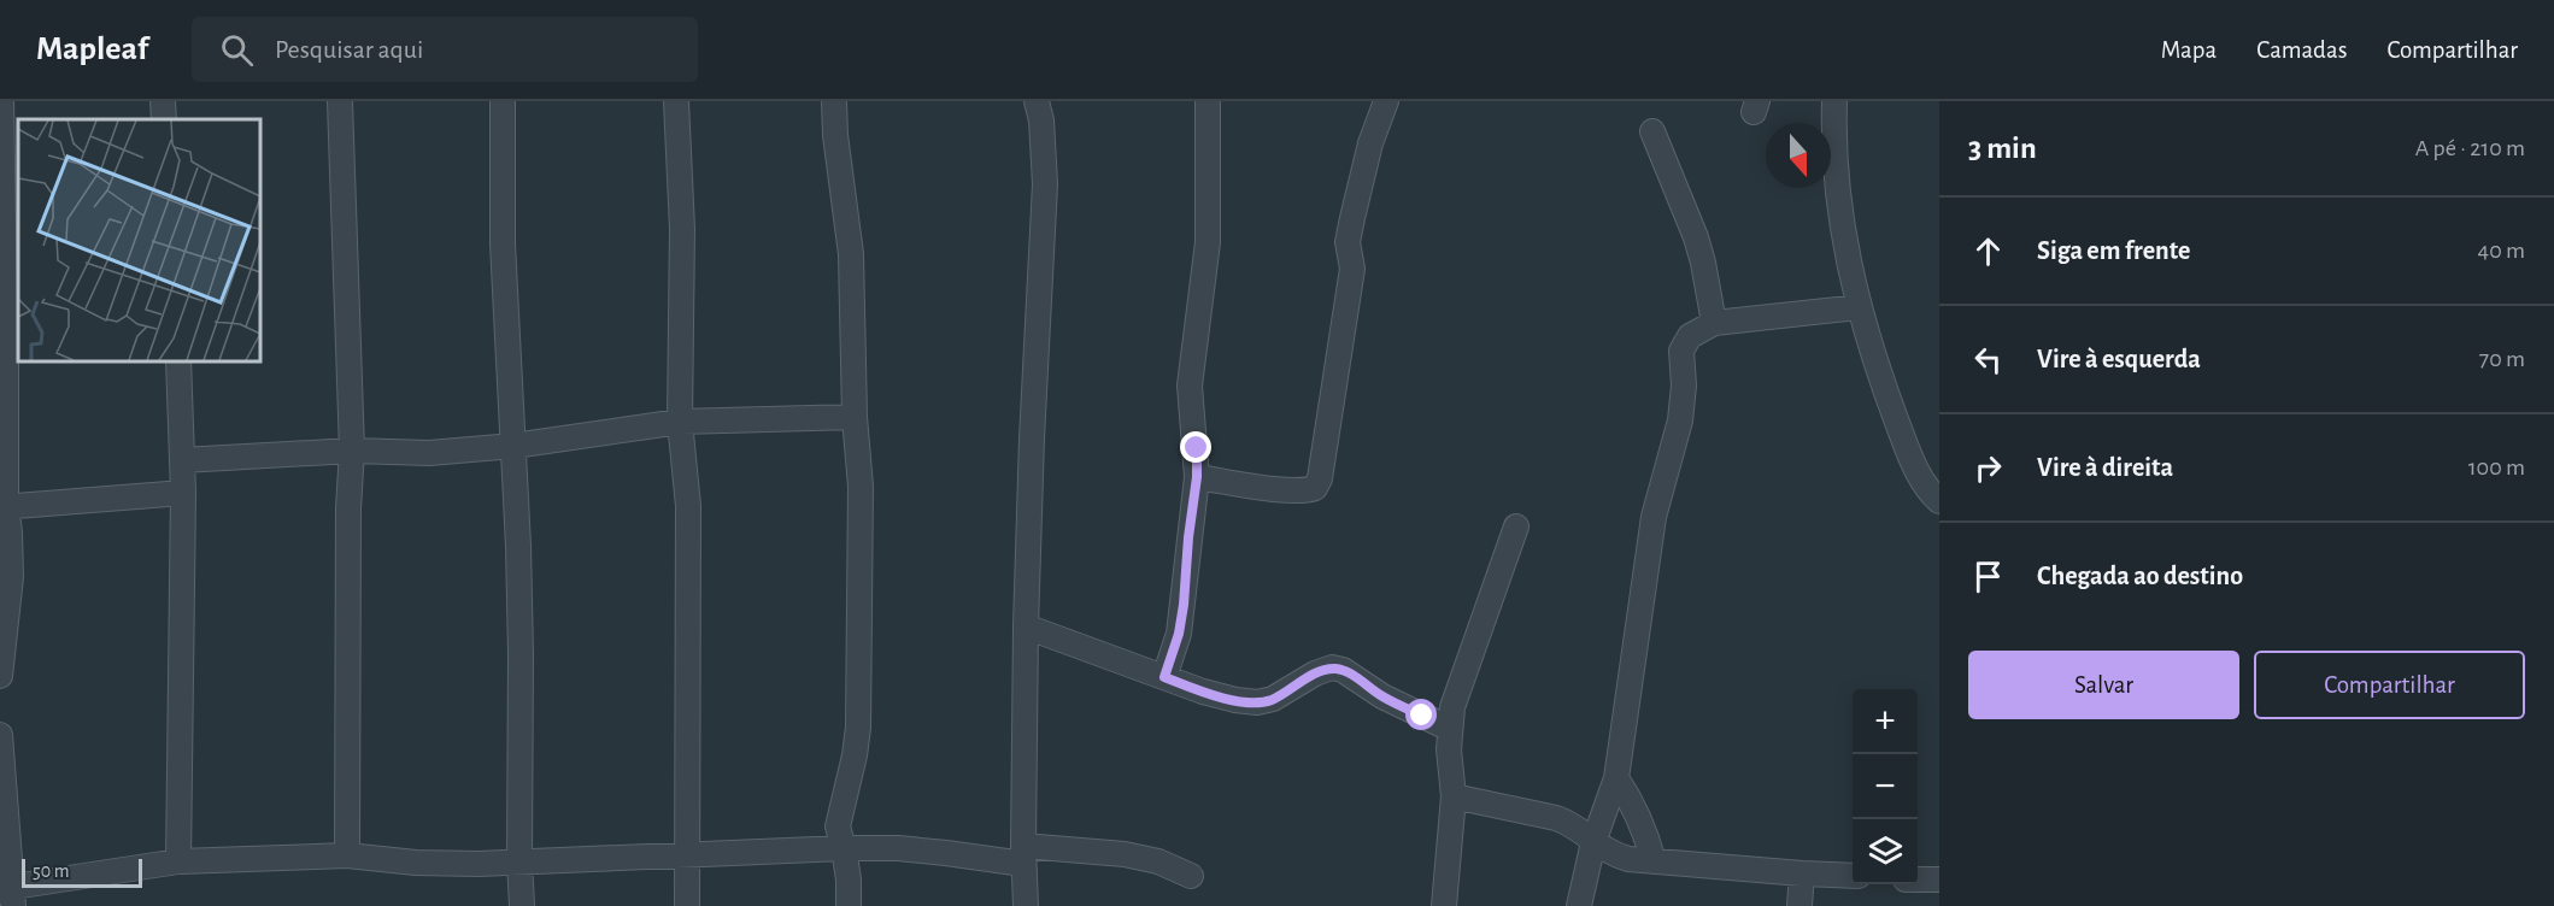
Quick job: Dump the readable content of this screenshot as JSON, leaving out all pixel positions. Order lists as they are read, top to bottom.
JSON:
{
  "scale_bar": "50 m",
  "north": "bottom",
  "page": {
    "header": "Mapleaf",
    "search": "Pesquisar aqui",
    "nav": ["Mapa", "Camadas", "Compartilhar"],
    "heading": ["3 min", "A pé · 210 m"],
    "list": [
      ["Siga em frente", "40 m"],
      ["Vire à esquerda", "70 m"],
      ["Vire à direita", "100 m"],
      "Chegada ao destino"
    ],
    "buttons": ["Salvar", "Compartilhar"],
    "map_buttons": ["+", "−"],
    "scale": "50 m"
  }
}
